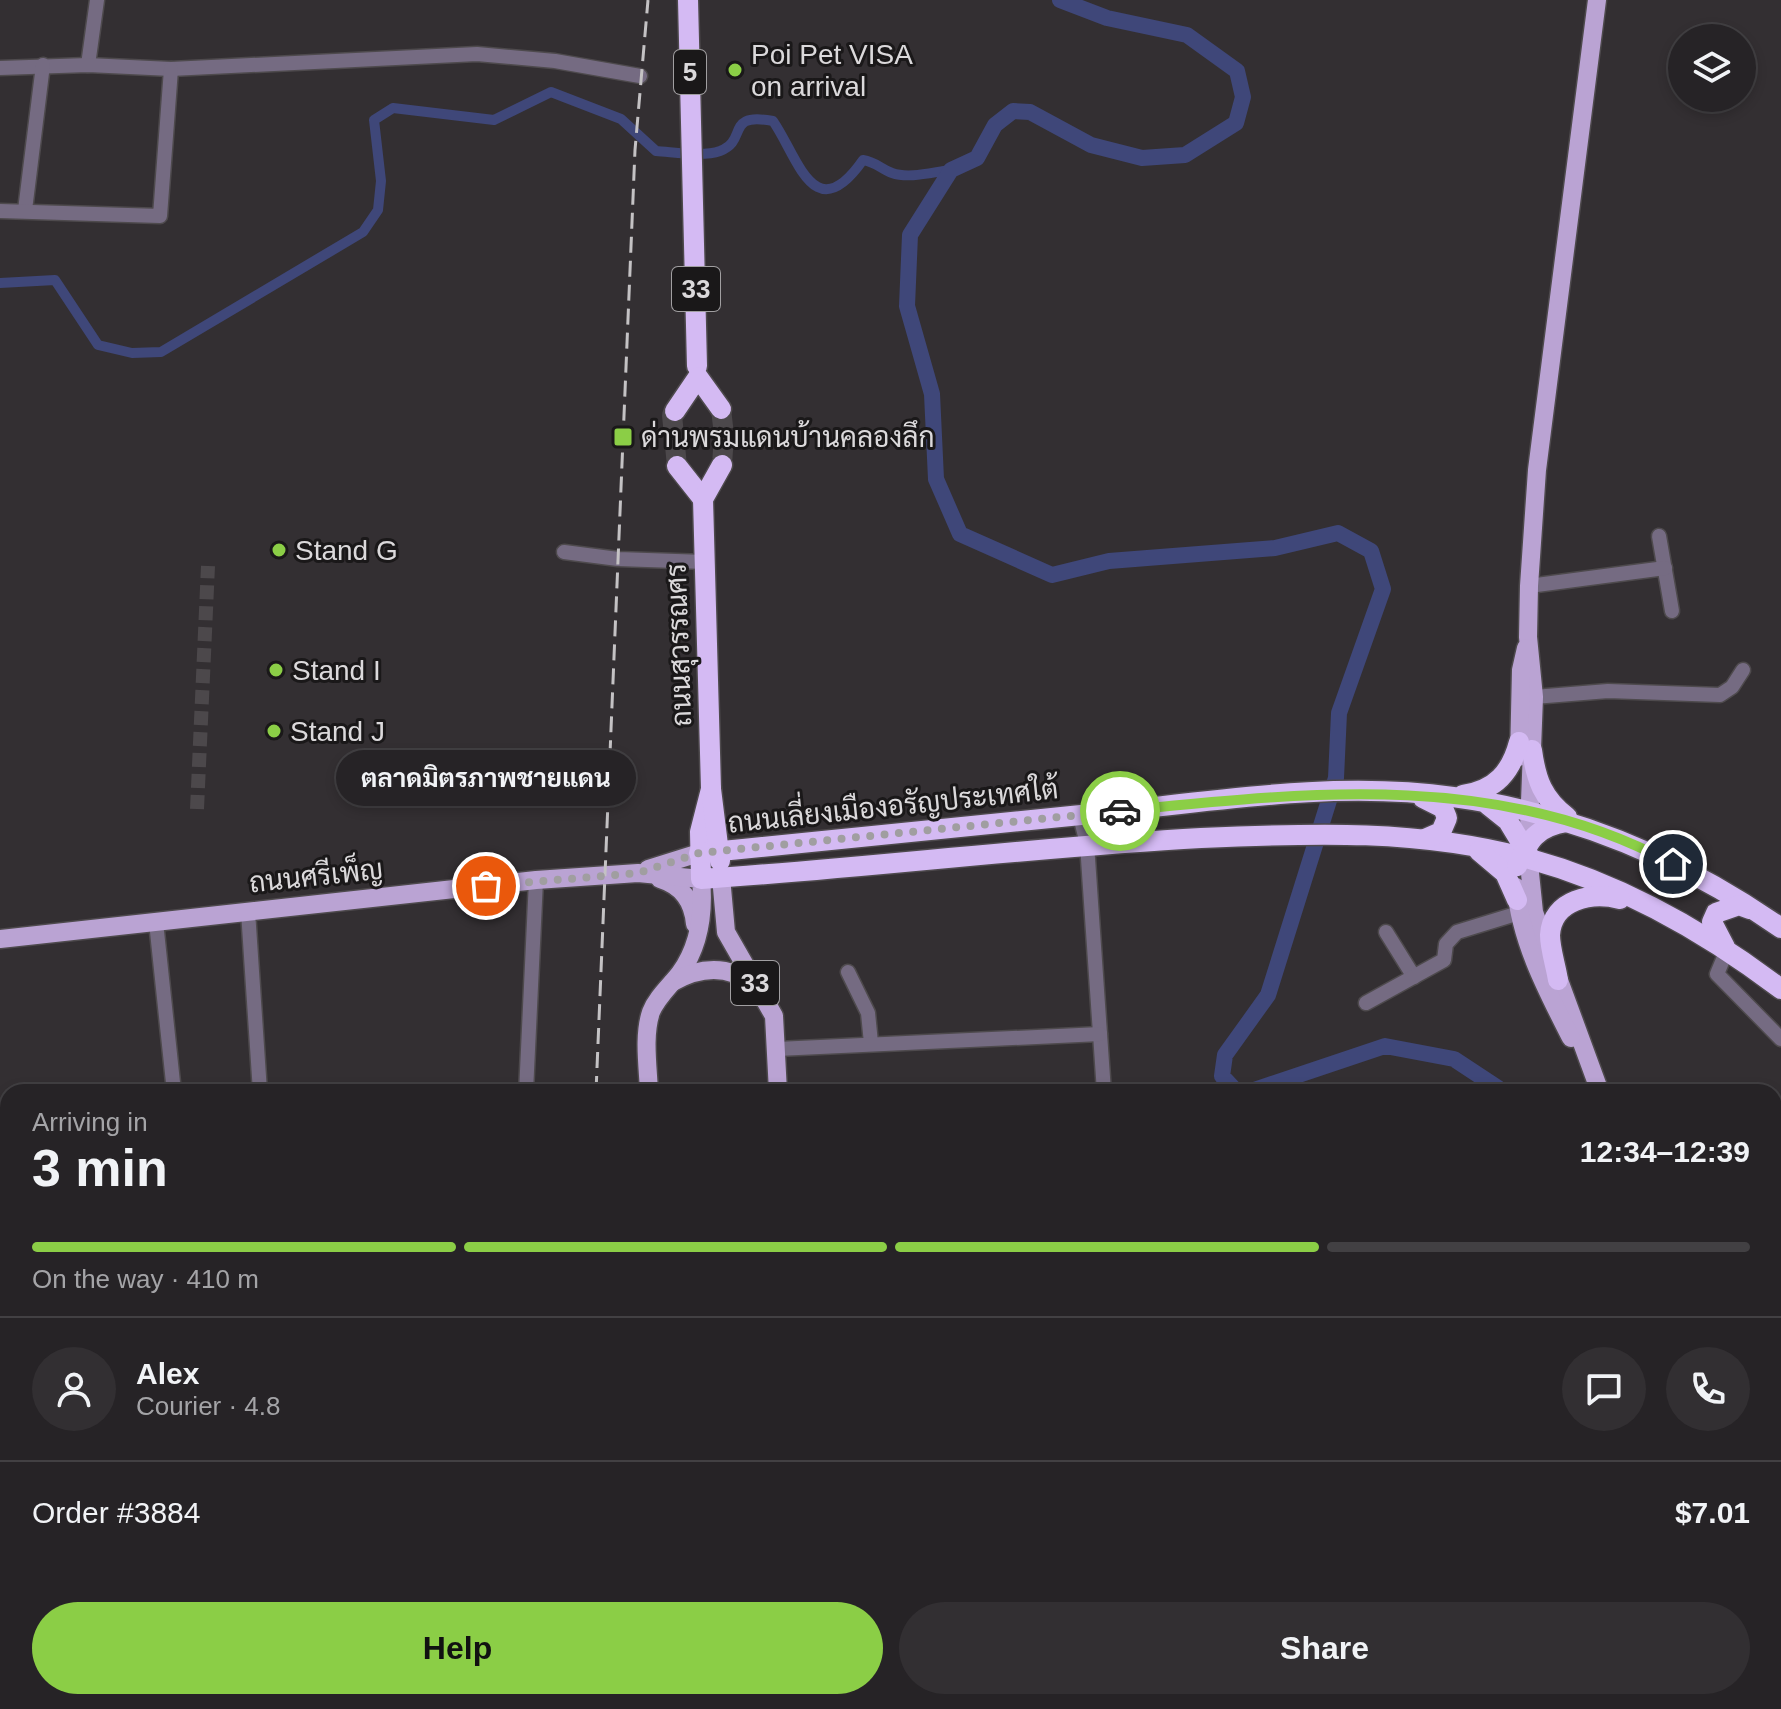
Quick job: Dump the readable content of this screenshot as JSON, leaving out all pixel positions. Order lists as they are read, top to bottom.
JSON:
{
  "streets": {
    "highway": [
      "5",
      "33",
      "ถนนสุวรรณศร",
      "ถนนเลี่ยงเมืองอรัญประเทศใต้"
    ],
    "main road": ["ถนนศรีเพ็ญ"]
  },
  "crossings": [
    ["5", "33"],
    ["ถนนสุวรรณศร", "ถนนเลี่ยงเมืองอรัญประเทศใต้"],
    ["ถนนสุวรรณศร", "ถนนศรีเพ็ญ"],
    ["ถนนเลี่ยงเมืองอรัญประเทศใต้", "ถนนศรีเพ็ญ"]
  ],
  "places": {
    "other": [
      "Poi Pet VISA on arrival",
      "Stand G",
      "Stand I",
      "Stand J",
      "ตลาดมิตรภาพชายแดน"
    ],
    "transit": ["ด่านพรมแดนบ้านคลองลึก"]
  },
  "page": {
    "bubble": "ตลาดมิตรภาพชายแดน",
    "heading": ["3 min", "Arriving in", "12:34–12:39"],
    "panel": [
      "Alex",
      "Courier · 4.8",
      "Order #3884",
      "$7.01"
    ],
    "bar": "On the way · 410 m",
    "buttons": ["Help", "Share"]
  }
}
